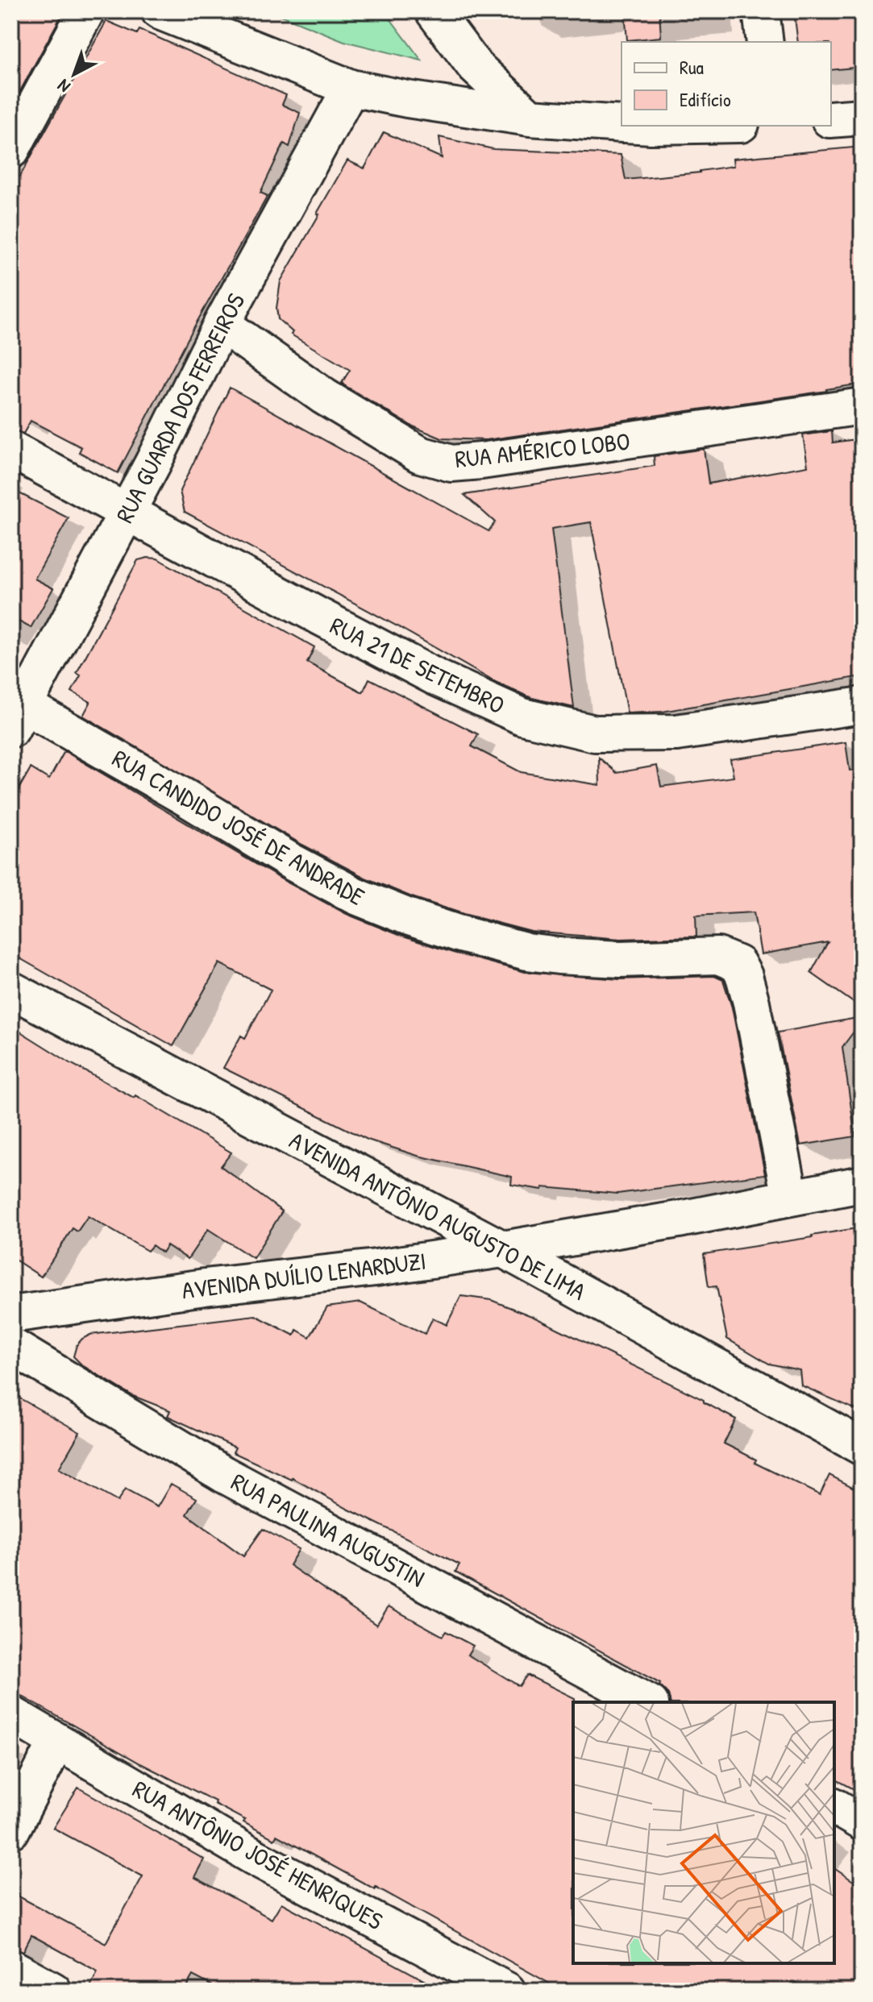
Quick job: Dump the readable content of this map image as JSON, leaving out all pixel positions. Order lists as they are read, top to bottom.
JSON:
{
  "streets": {
    "street": [
      "RUA GUARDA DOS FERREIROS",
      "RUA AMÉRICO LOBO",
      "RUA 21 DE SETEMBRO",
      "RUA CANDIDO JOSÉ DE ANDRADE",
      "AVENIDA ANTÔNIO AUGUSTO DE LIMA",
      "AVENIDA DUÍLIO LENARDUZI",
      "RUA PAULINA AUGUSTIN",
      "RUA ANTÔNIO JOSÉ HENRIQUES"
    ]
  },
  "crossings": [
    ["RUA GUARDA DOS FERREIROS", "RUA AMÉRICO LOBO"],
    ["RUA GUARDA DOS FERREIROS", "RUA 21 DE SETEMBRO"],
    ["RUA GUARDA DOS FERREIROS", "RUA CANDIDO JOSÉ DE ANDRADE"],
    ["RUA CANDIDO JOSÉ DE ANDRADE", "AVENIDA DUÍLIO LENARDUZI"],
    ["AVENIDA ANTÔNIO AUGUSTO DE LIMA", "AVENIDA DUÍLIO LENARDUZI"]
  ],
  "legend": ["Rua", "Edifício"],
  "north": "bottom left"
}
